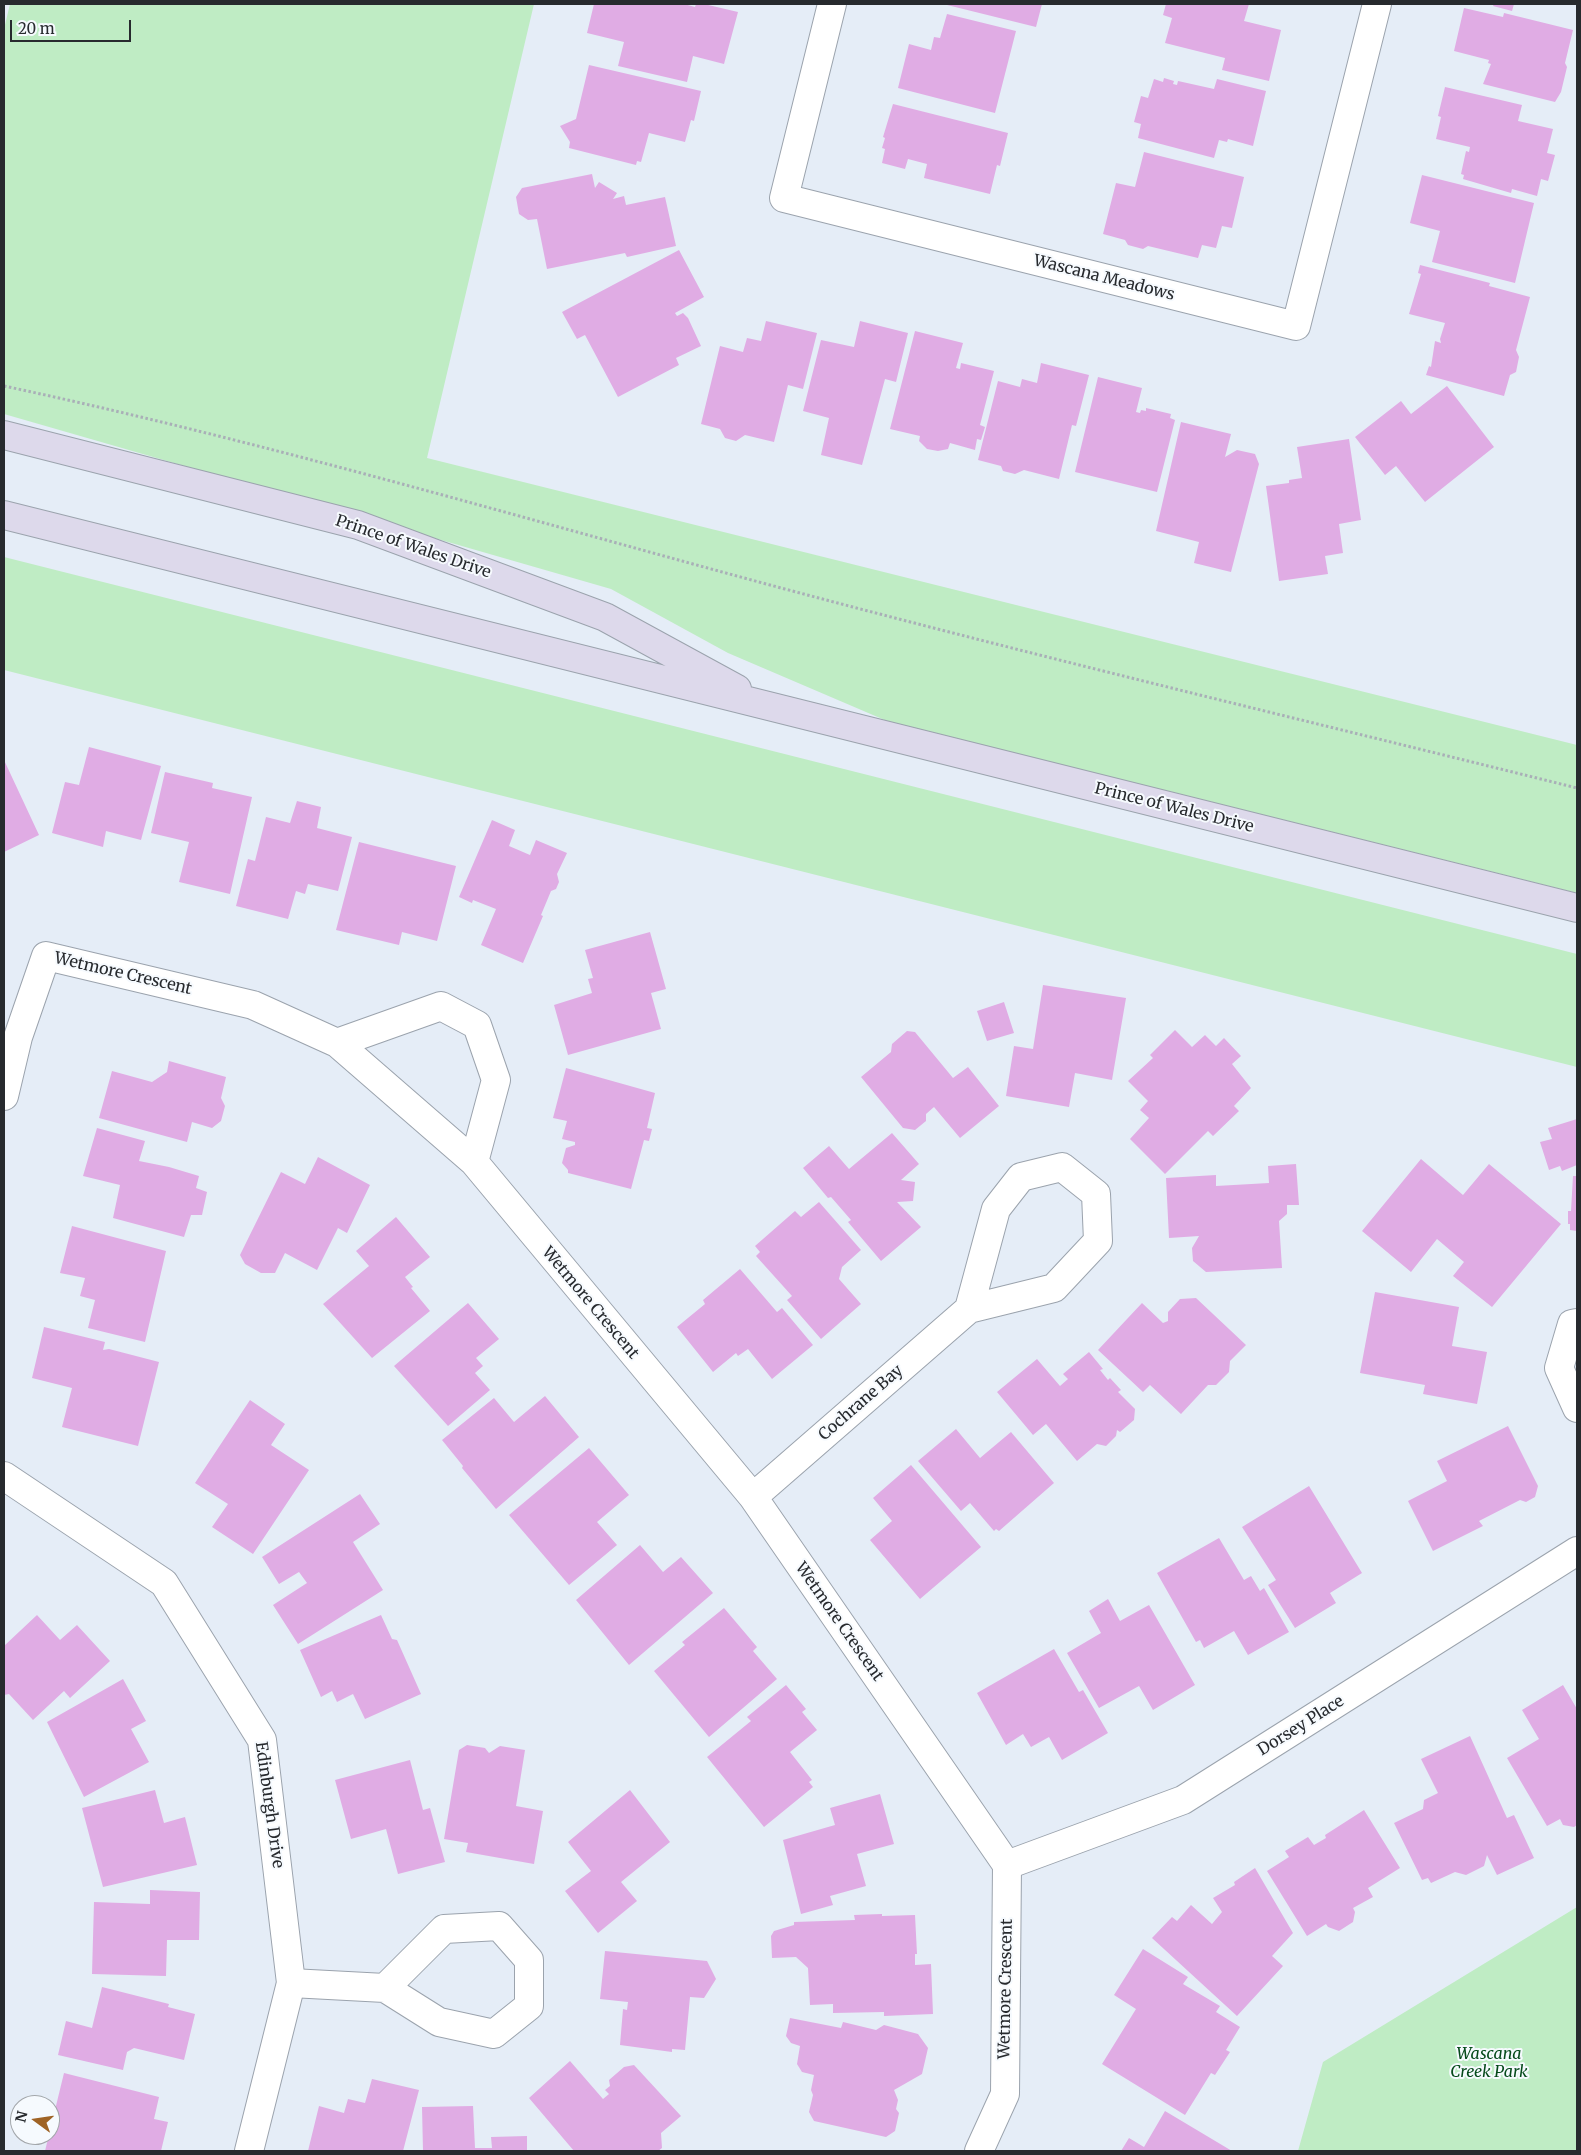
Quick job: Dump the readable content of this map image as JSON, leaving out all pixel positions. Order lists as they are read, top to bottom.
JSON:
{
  "streets": {
    "main road": ["Prince of Wales Drive"],
    "street": [
      "Wascana Meadows",
      "Wetmore Crescent",
      "Cochrane Bay",
      "Dorsey Place",
      "Edinburgh Drive"
    ]
  },
  "crossings": [
    ["Wetmore Crescent", "Cochrane Bay"],
    ["Wetmore Crescent", "Dorsey Place"]
  ],
  "parks": ["Wascana Creek Park"],
  "scale_bar": "20 m",
  "north": "left"
}
